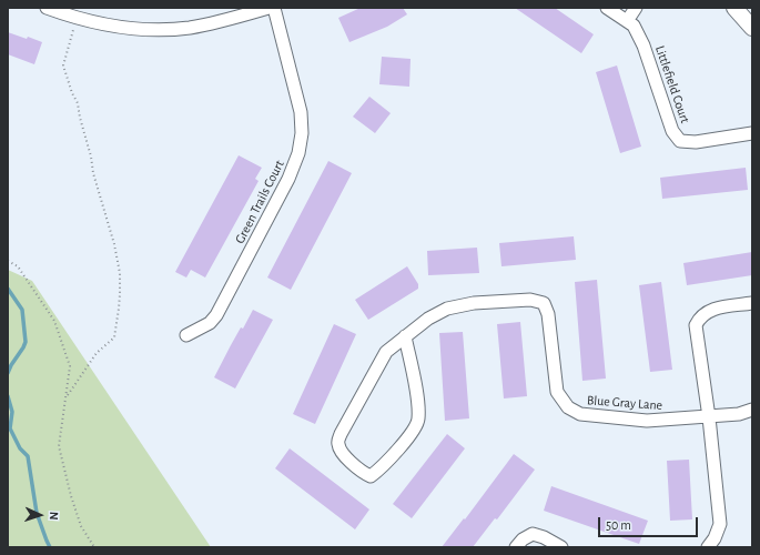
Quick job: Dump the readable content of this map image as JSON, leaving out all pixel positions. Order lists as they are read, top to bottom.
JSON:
{
  "streets": {
    "street": ["Littlefield Court", "Green Trails Court", "Blue Gray Lane"]
  },
  "scale_bar": "50 m",
  "north": "right"
}
